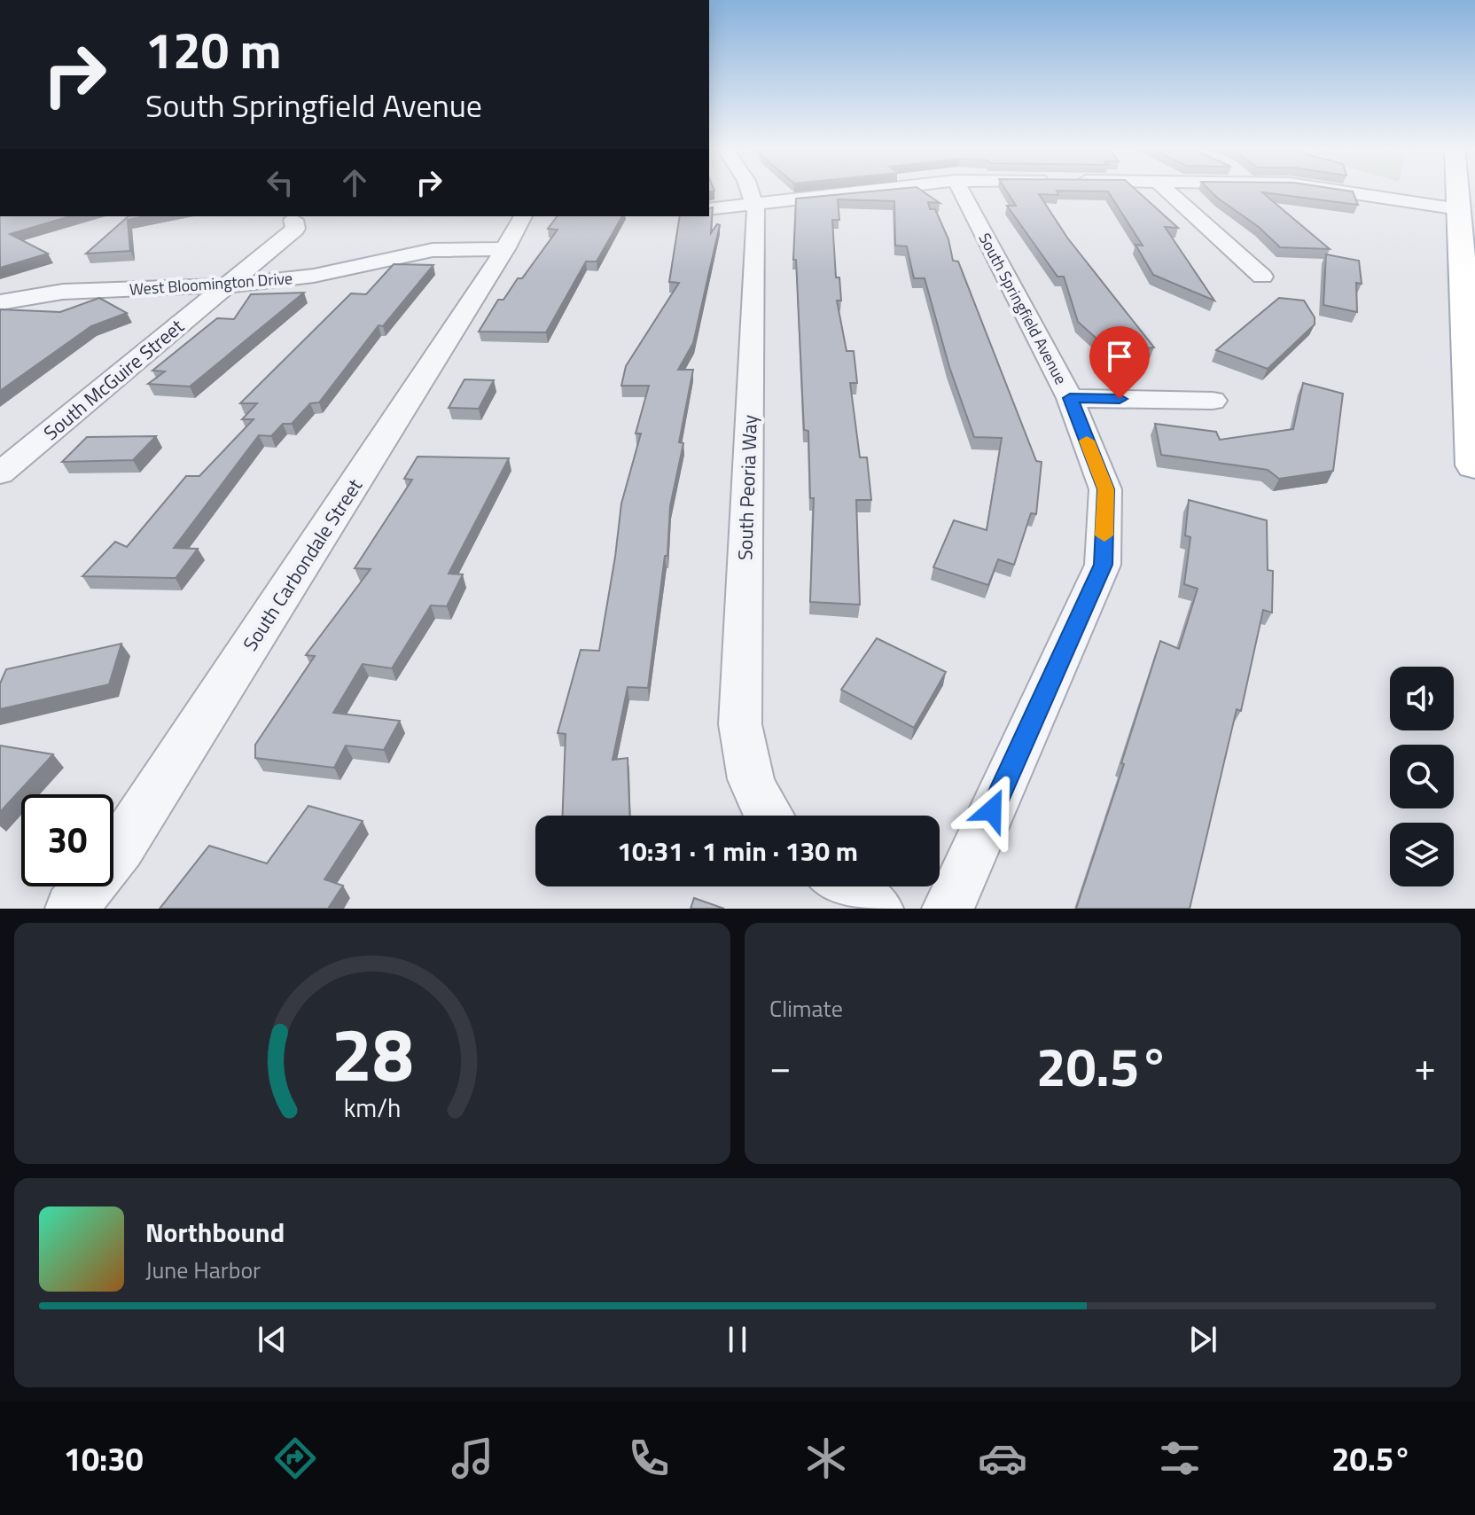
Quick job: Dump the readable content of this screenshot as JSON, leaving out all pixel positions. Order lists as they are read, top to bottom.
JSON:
{
  "streets": {
    "street": [
      "West Bloomington Drive",
      "South Springfield Avenue",
      "South McGuire Street",
      "South Peoria Way",
      "South Carbondale Street"
    ]
  },
  "crossings": [
    ["West Bloomington Drive", "South McGuire Street"],
    ["West Bloomington Drive", "South Carbondale Street"]
  ],
  "page": {
    "turn": ["120 m", "South Springfield Avenue"],
    "limit": "30",
    "trip": "10:31 · 1 min · 130 m",
    "tile": "Climate",
    "heat": ["−", "20.5°", "+"],
    "song": ["Northbound", "June Harbor"],
    "tabs": ["10:30", "20.5°"],
    "gauge": ["28", "km/h"]
  }
}
